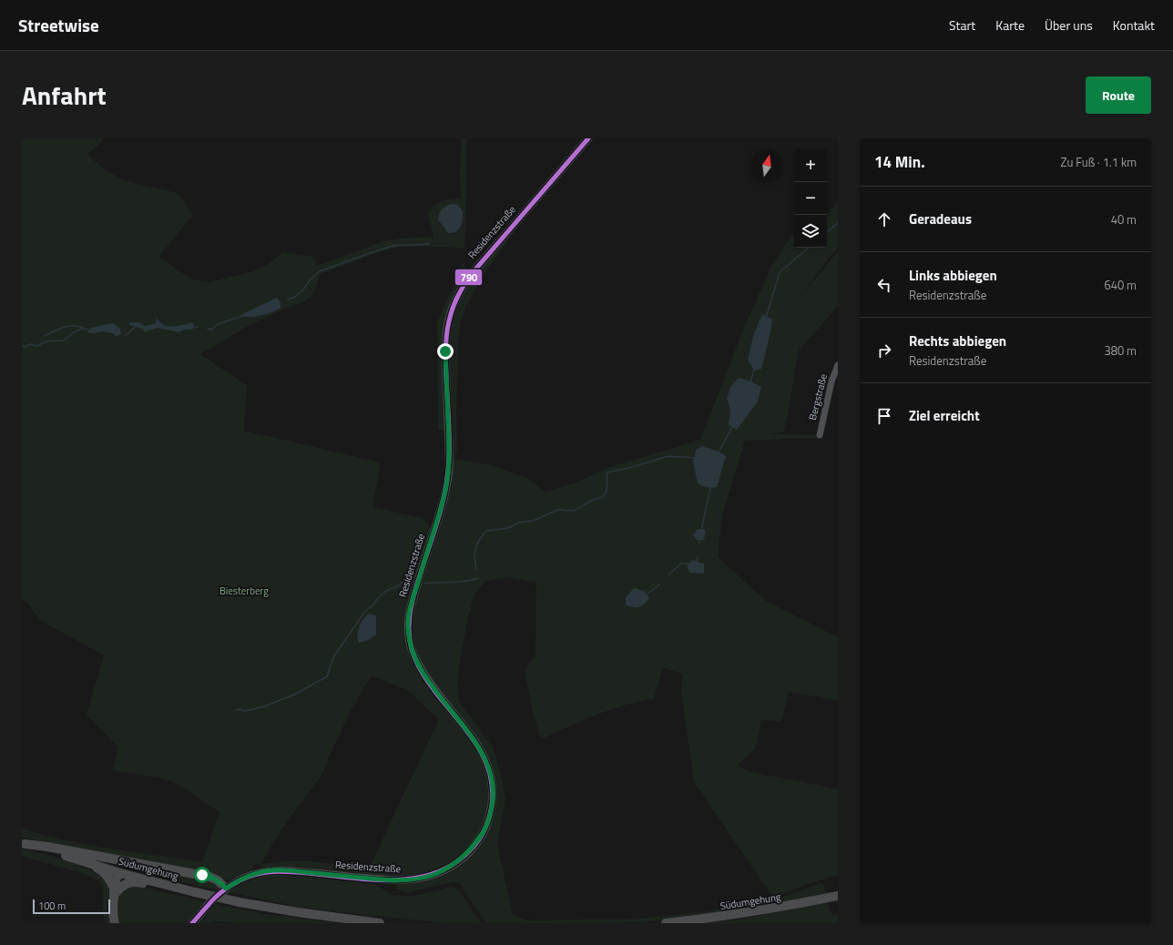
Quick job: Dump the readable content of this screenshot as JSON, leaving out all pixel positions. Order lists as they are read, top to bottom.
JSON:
{
  "streets": {
    "main road": ["Residenzstraße", "Südumgehung"],
    "street": ["Bergstraße"]
  },
  "parks": ["Biesterberg"],
  "lines": ["transit line 790"],
  "scale_bar": "100 m",
  "north": "top",
  "page": {
    "header": "Streetwise",
    "nav": [
      "Start",
      "Karte",
      "Über uns",
      "Kontakt"
    ],
    "title": "Anfahrt",
    "buttons": "Route",
    "heading": ["14 Min.", "Zu Fuß · 1.1 km"],
    "map_buttons": ["+", "−"],
    "list": [
      ["Geradeaus", "40 m"],
      ["Links abbiegen", "Residenzstraße", "640 m"],
      ["Rechts abbiegen", "Residenzstraße", "380 m"],
      "Ziel erreicht"
    ],
    "scale": "100 m"
  }
}
